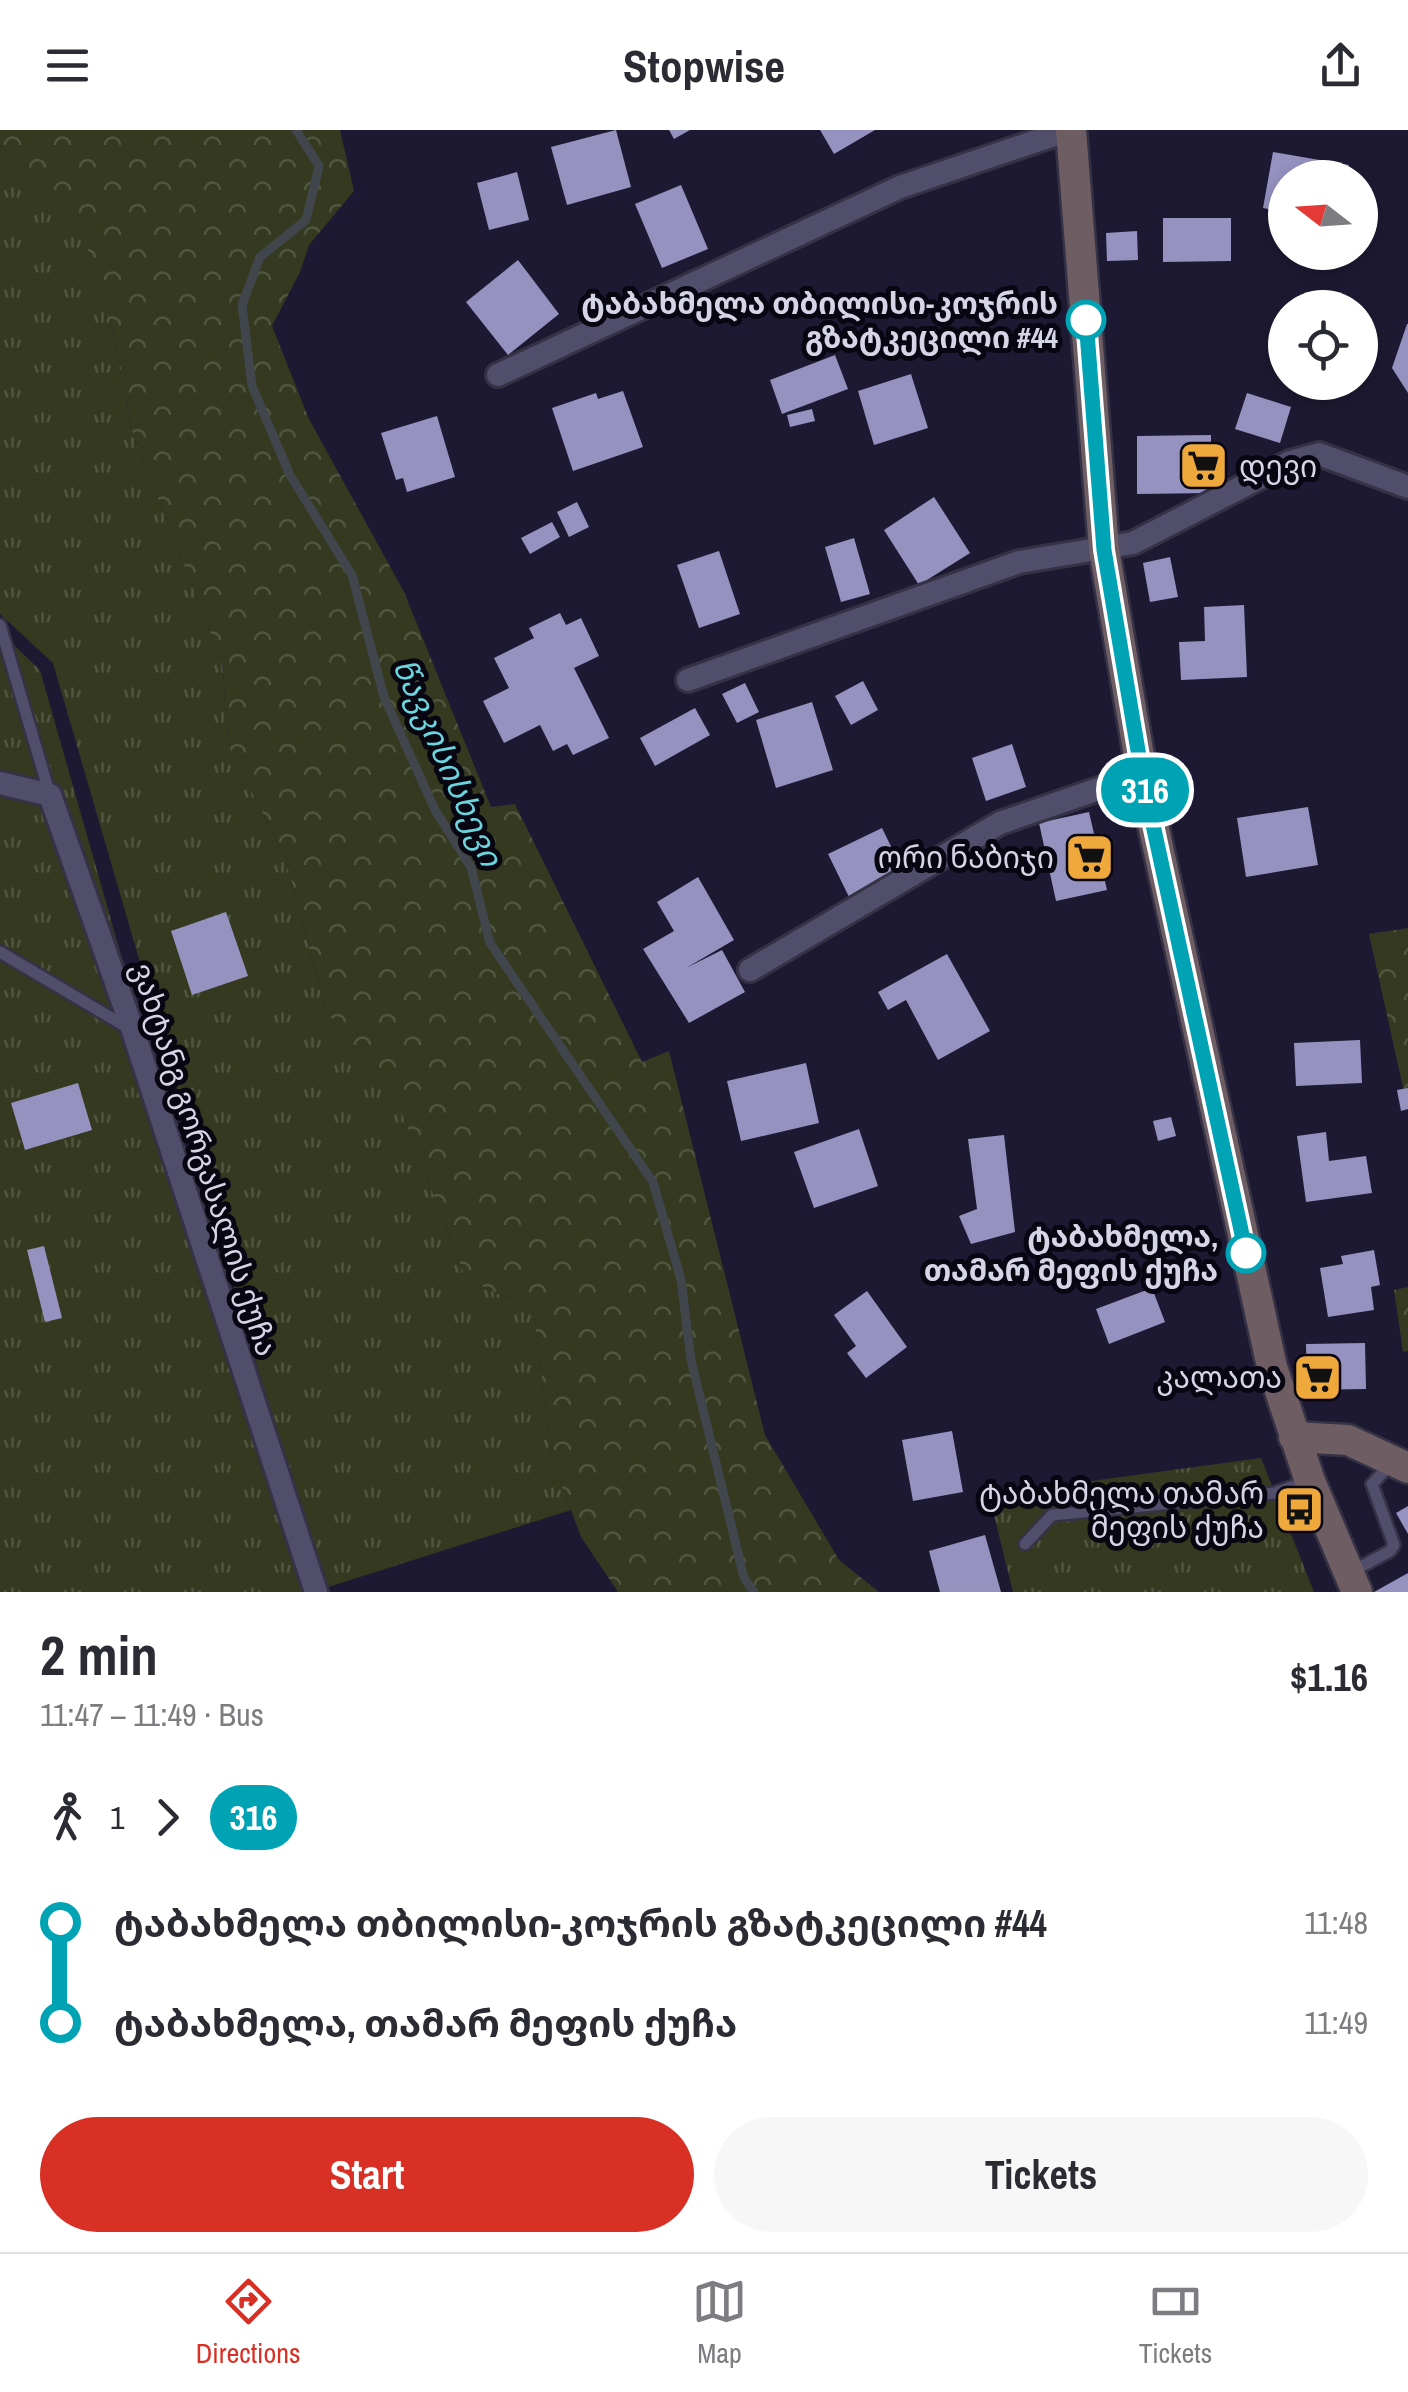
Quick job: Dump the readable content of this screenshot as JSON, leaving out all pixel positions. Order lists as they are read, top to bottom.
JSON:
{
  "streets": {
    "street": ["ვახტანგ გორგასალის ქუჩა"]
  },
  "water": ["წავკისისხევი"],
  "places": {
    "other": ["ტაბახმელა თბილისი-კოჯრის გზატკეცილი #44", "ტაბახმელა, თამარ მეფის ქუჩა"],
    "supermarket": ["დევი", "ორი ნაბიჯი", "კალათა"],
    "bus stop": ["ტაბახმელა თამარ მეფის ქუჩა"]
  },
  "lines": ["bus line 316"],
  "north": "left",
  "page": {
    "header": "Stopwise",
    "on_map": "316",
    "heading": ["2 min", "11:47 – 11:49 · Bus", "$1.16"],
    "legs": ["1", "316"],
    "list": [
      {
        "name": "ტაბახმელა თბილისი-კოჯრის გზატკეცილი #44",
        "value": "11:48"
      },
      {
        "name": "ტაბახმელა, თამარ მეფის ქუჩა",
        "value": "11:49"
      }
    ],
    "buttons": ["Start", "Tickets"],
    "tabs": ["Directions", "Map", "Tickets"]
  }
}
